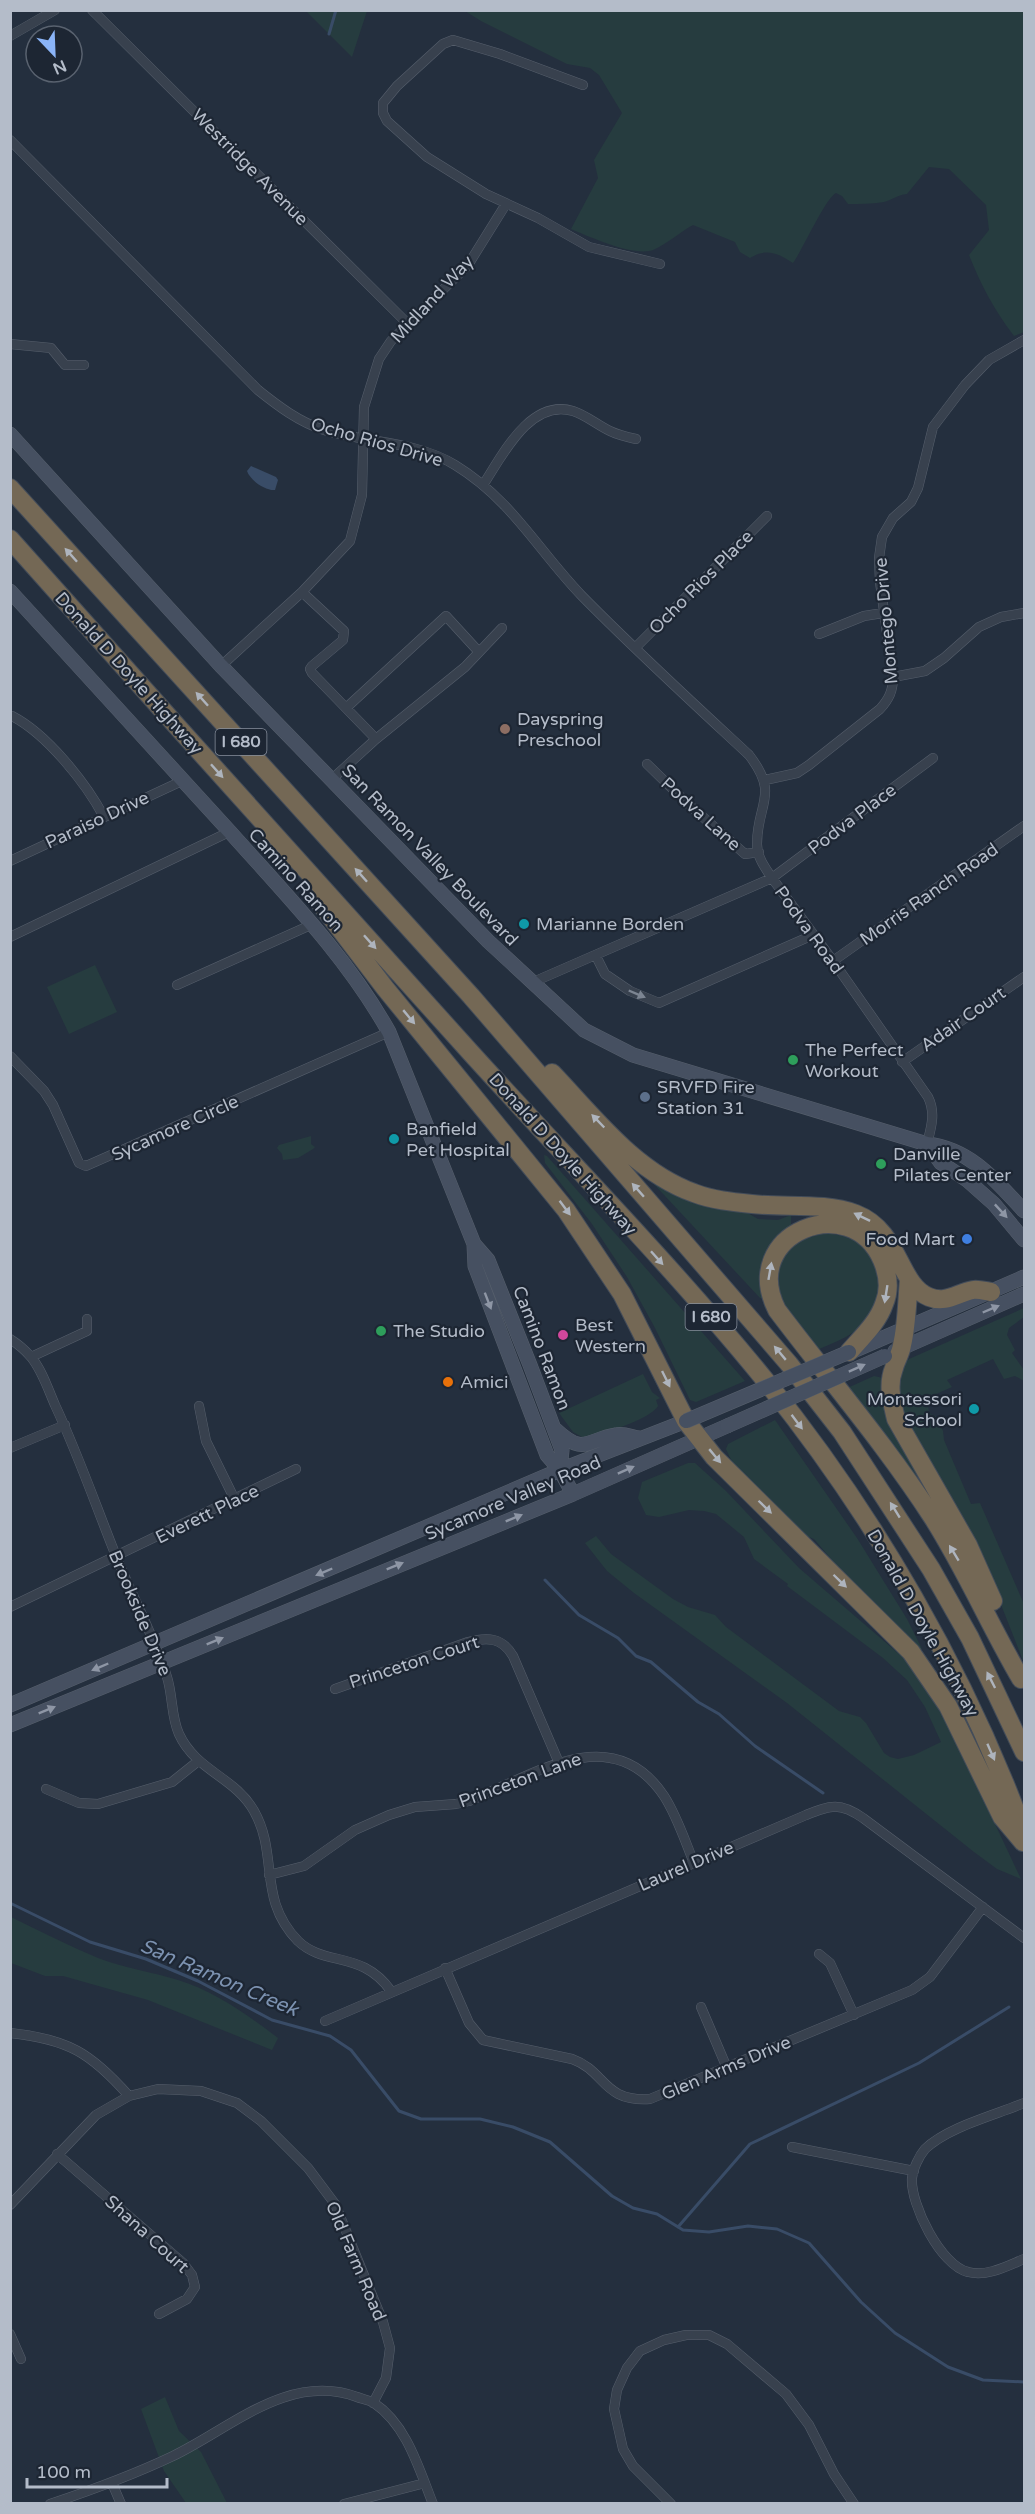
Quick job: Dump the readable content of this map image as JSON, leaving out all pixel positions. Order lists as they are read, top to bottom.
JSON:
{
  "streets": {
    "highway": ["Donald D Doyle Highway", "I 680"],
    "main road": ["San Ramon Valley Boulevard", "Camino Ramon", "Sycamore Valley Road"],
    "street": [
      "Westridge Avenue",
      "Midland Way",
      "Ocho Rios Drive",
      "Ocho Rios Place",
      "Montego Drive",
      "Podva Lane",
      "Podva Place",
      "Paraiso Drive",
      "Morris Ranch Road",
      "Podva Road",
      "Adair Court",
      "Sycamore Circle",
      "Everett Place",
      "Brookside Drive",
      "Princeton Court",
      "Princeton Lane",
      "Laurel Drive",
      "Glen Arms Drive",
      "Shana Court",
      "Old Farm Road"
    ]
  },
  "crossings": [
    ["Westridge Avenue", "Midland Way"],
    ["Midland Way", "Ocho Rios Drive"],
    ["Midland Way", "San Ramon Valley Boulevard"],
    ["Ocho Rios Drive", "Ocho Rios Place"],
    ["Ocho Rios Drive", "Montego Drive"],
    ["Podva Place", "Podva Road"],
    ["Paraiso Drive", "Camino Ramon"],
    ["San Ramon Valley Boulevard", "Podva Road"],
    ["Camino Ramon", "Sycamore Circle"],
    ["Camino Ramon", "Sycamore Valley Road"],
    ["Morris Ranch Road", "Podva Road"],
    ["Podva Road", "Adair Court"],
    ["Sycamore Valley Road", "Brookside Drive"],
    ["Everett Place", "Brookside Drive"],
    ["Brookside Drive", "Princeton Lane"],
    ["Brookside Drive", "Laurel Drive"],
    ["Princeton Court", "Princeton Lane"],
    ["Princeton Lane", "Laurel Drive"],
    ["Laurel Drive", "Glen Arms Drive"],
    ["Shana Court", "Old Farm Road"]
  ],
  "water": ["San Ramon Creek"],
  "places": [
    "Dayspring Preschool",
    "Marianne Borden",
    "The Perfect Workout",
    "SRVFD Fire Station 31",
    "Banfield Pet Hospital",
    "Danville Pilates Center",
    "Food Mart",
    "The Studio",
    "Best Western",
    "Amici",
    "Montessori School"
  ],
  "scale_bar": "100 m",
  "north": "bottom right"
}
